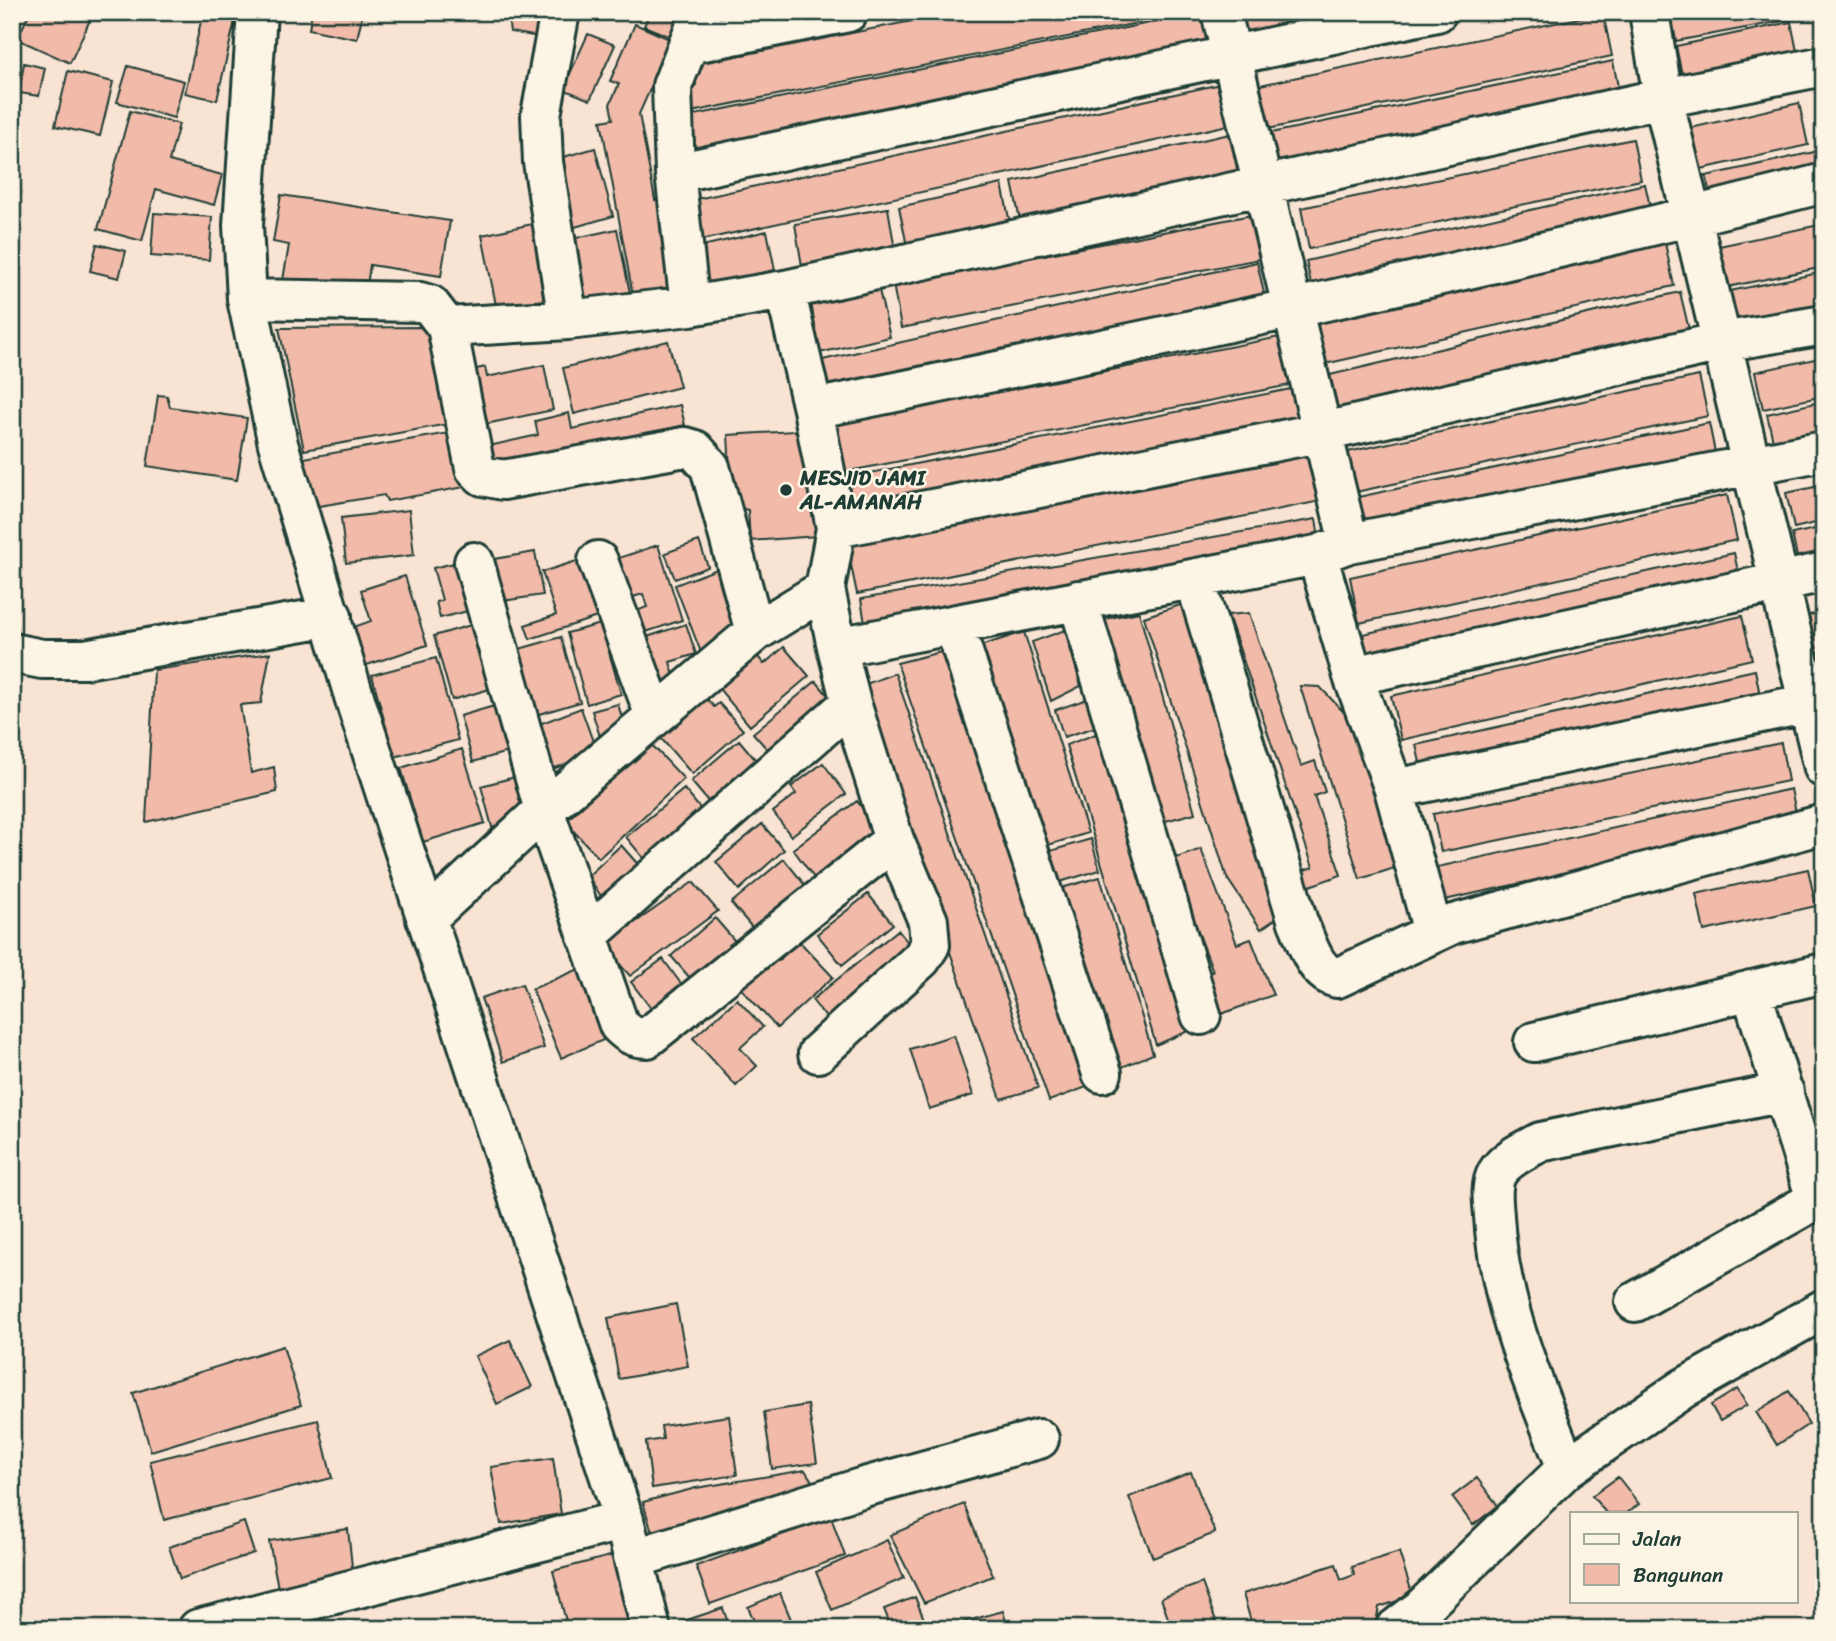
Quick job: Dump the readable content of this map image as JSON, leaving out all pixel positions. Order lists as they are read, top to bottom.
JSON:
{
  "places": ["MESJID JAMI AL-AMANAH"],
  "legend": ["Jalan", "Bangunan"]
}
